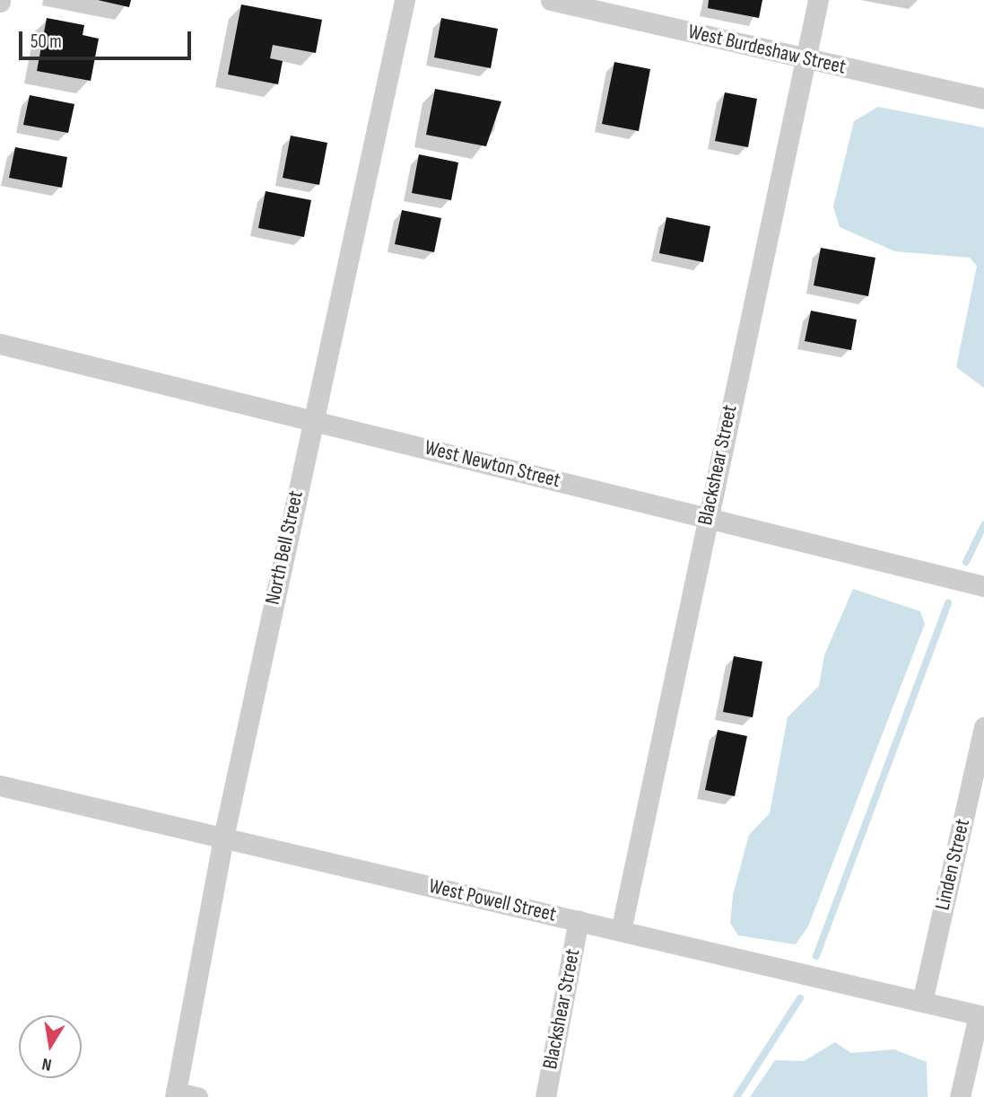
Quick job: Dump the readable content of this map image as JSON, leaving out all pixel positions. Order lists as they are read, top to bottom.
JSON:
{
  "streets": {
    "street": [
      "West Burdeshaw Street",
      "West Newton Street",
      "Blackshear Street",
      "North Bell Street",
      "Linden Street",
      "West Powell Street"
    ]
  },
  "crossings": [
    ["West Burdeshaw Street", "Blackshear Street"],
    ["West Newton Street", "Blackshear Street"],
    ["West Newton Street", "North Bell Street"],
    ["Blackshear Street", "West Powell Street"],
    ["North Bell Street", "West Powell Street"],
    ["Linden Street", "West Powell Street"]
  ],
  "scale_bar": "50 m",
  "north": "bottom"
}
